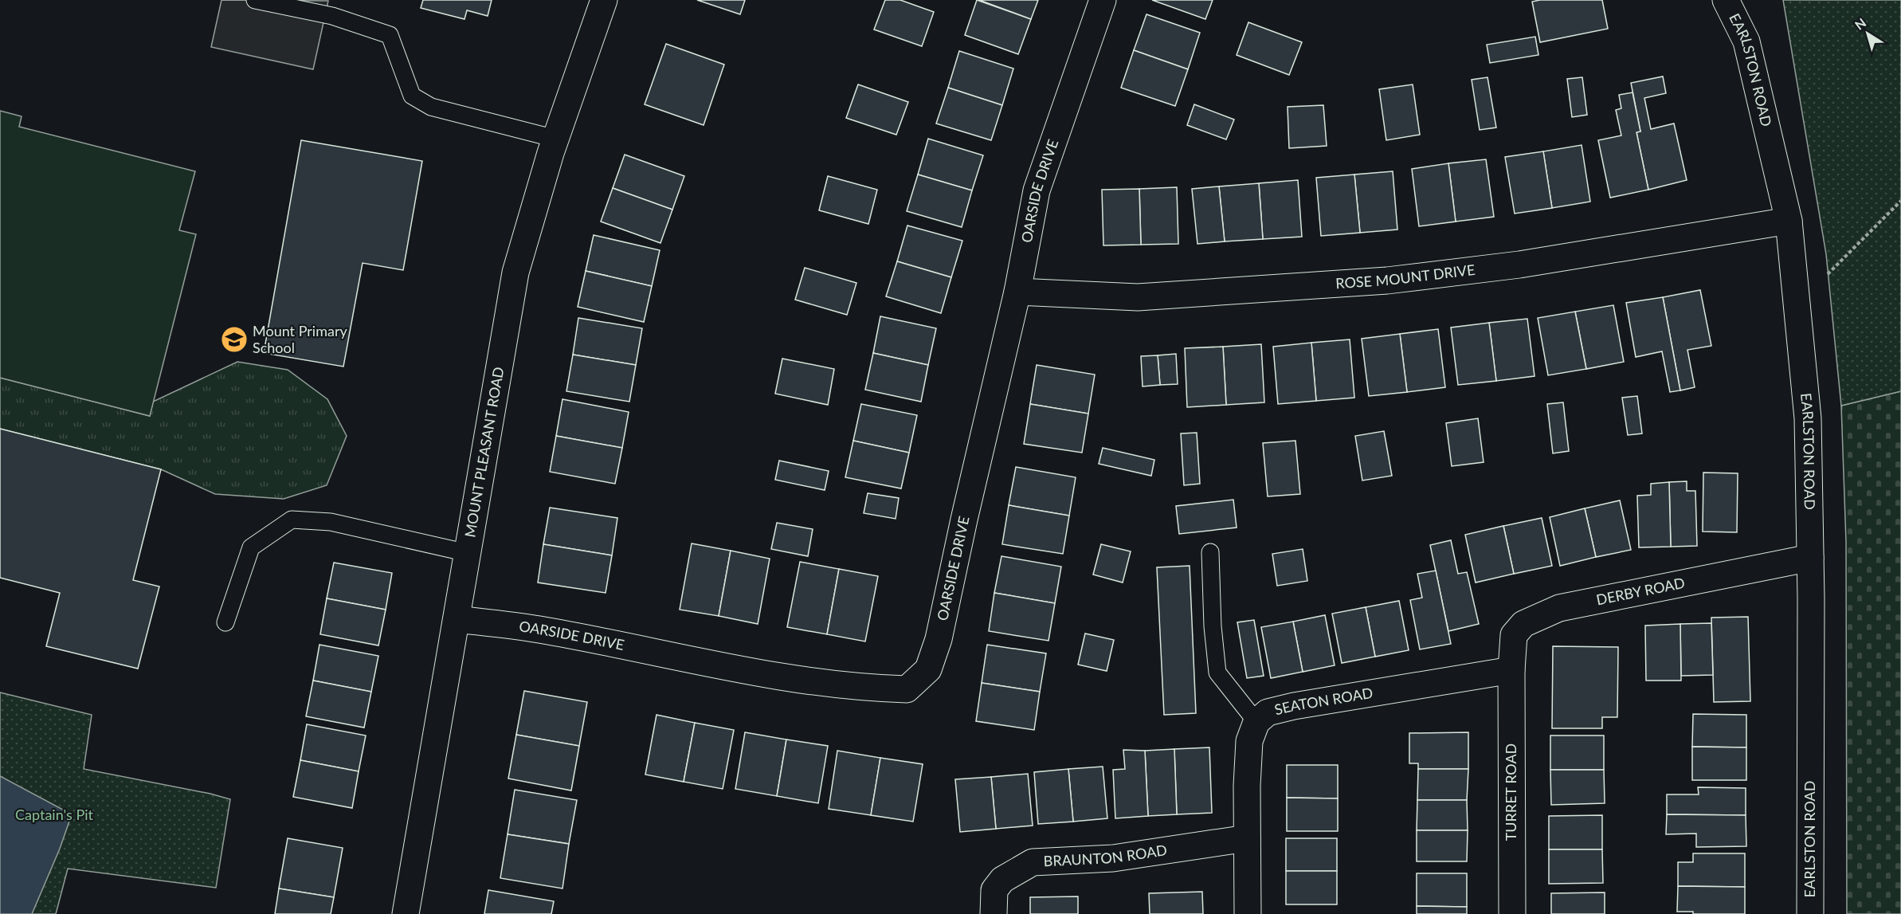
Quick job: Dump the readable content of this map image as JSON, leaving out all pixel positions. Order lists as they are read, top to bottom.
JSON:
{
  "streets": {
    "street": [
      "EARLSTON ROAD",
      "OARSIDE DRIVE",
      "ROSE MOUNT DRIVE",
      "MOUNT PLEASANT ROAD",
      "DERBY ROAD",
      "SEATON ROAD",
      "TURRET ROAD",
      "BRAUNTON ROAD"
    ]
  },
  "crossings": [
    ["EARLSTON ROAD", "ROSE MOUNT DRIVE"],
    ["EARLSTON ROAD", "DERBY ROAD"],
    ["OARSIDE DRIVE", "ROSE MOUNT DRIVE"],
    ["OARSIDE DRIVE", "MOUNT PLEASANT ROAD"],
    ["DERBY ROAD", "SEATON ROAD"],
    ["DERBY ROAD", "TURRET ROAD"],
    ["SEATON ROAD", "TURRET ROAD"],
    ["SEATON ROAD", "BRAUNTON ROAD"]
  ],
  "parks": ["Captain's Pit"],
  "places": {
    "school or university": ["Mount Primary School"]
  },
  "north": "top left"
}
